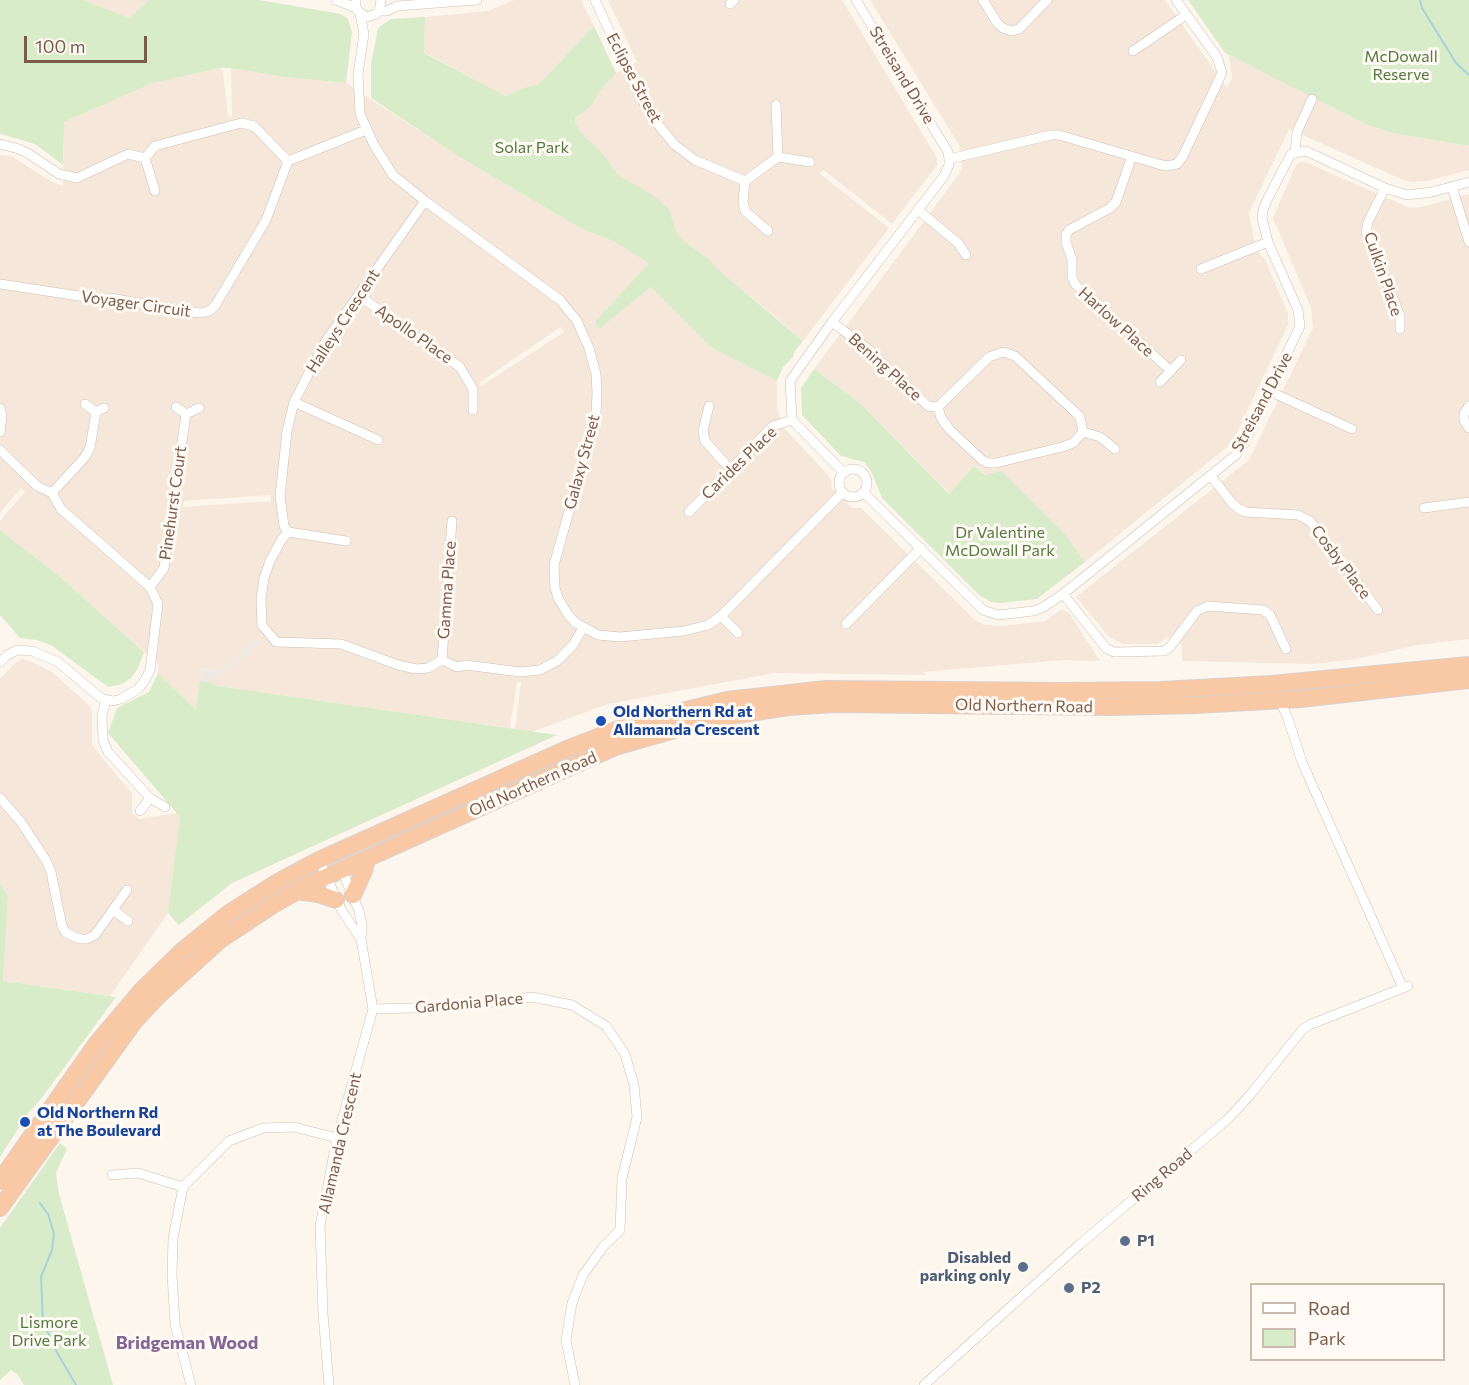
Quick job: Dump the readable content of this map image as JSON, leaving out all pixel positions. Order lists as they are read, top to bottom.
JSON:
{
  "streets": {
    "highway": ["Old Northern Road"],
    "street": [
      "Streisand Drive",
      "Eclipse Street",
      "Culkin Place",
      "Voyager Circuit",
      "Halleys Crescent",
      "Harlow Place",
      "Apollo Place",
      "Bening Place",
      "Galaxy Street",
      "Carides Place",
      "Pinehurst Court",
      "Cosby Place",
      "Gamma Place",
      "Gardonia Place",
      "Allamanda Crescent",
      "Ring Road"
    ]
  },
  "crossings": [
    ["Streisand Drive", "Carides Place"],
    ["Streisand Drive", "Cosby Place"],
    ["Halleys Crescent", "Apollo Place"],
    ["Halleys Crescent", "Galaxy Street"],
    ["Old Northern Road", "Allamanda Crescent"],
    ["Old Northern Road", "Ring Road"],
    ["Gardonia Place", "Allamanda Crescent"]
  ],
  "districts": ["Bridgeman Wood"],
  "parks": [
    "McDowall Reserve",
    "Solar Park",
    "Dr Valentine McDowall Park",
    "Lismore Drive Park"
  ],
  "places": [
    "Old Northern Rd at Allamanda Crescent",
    "Old Northern Rd at The Boulevard",
    "P1",
    "Disabled parking only",
    "P2"
  ],
  "legend": ["Road", "Park"],
  "scale_bar": "100 m"
}
